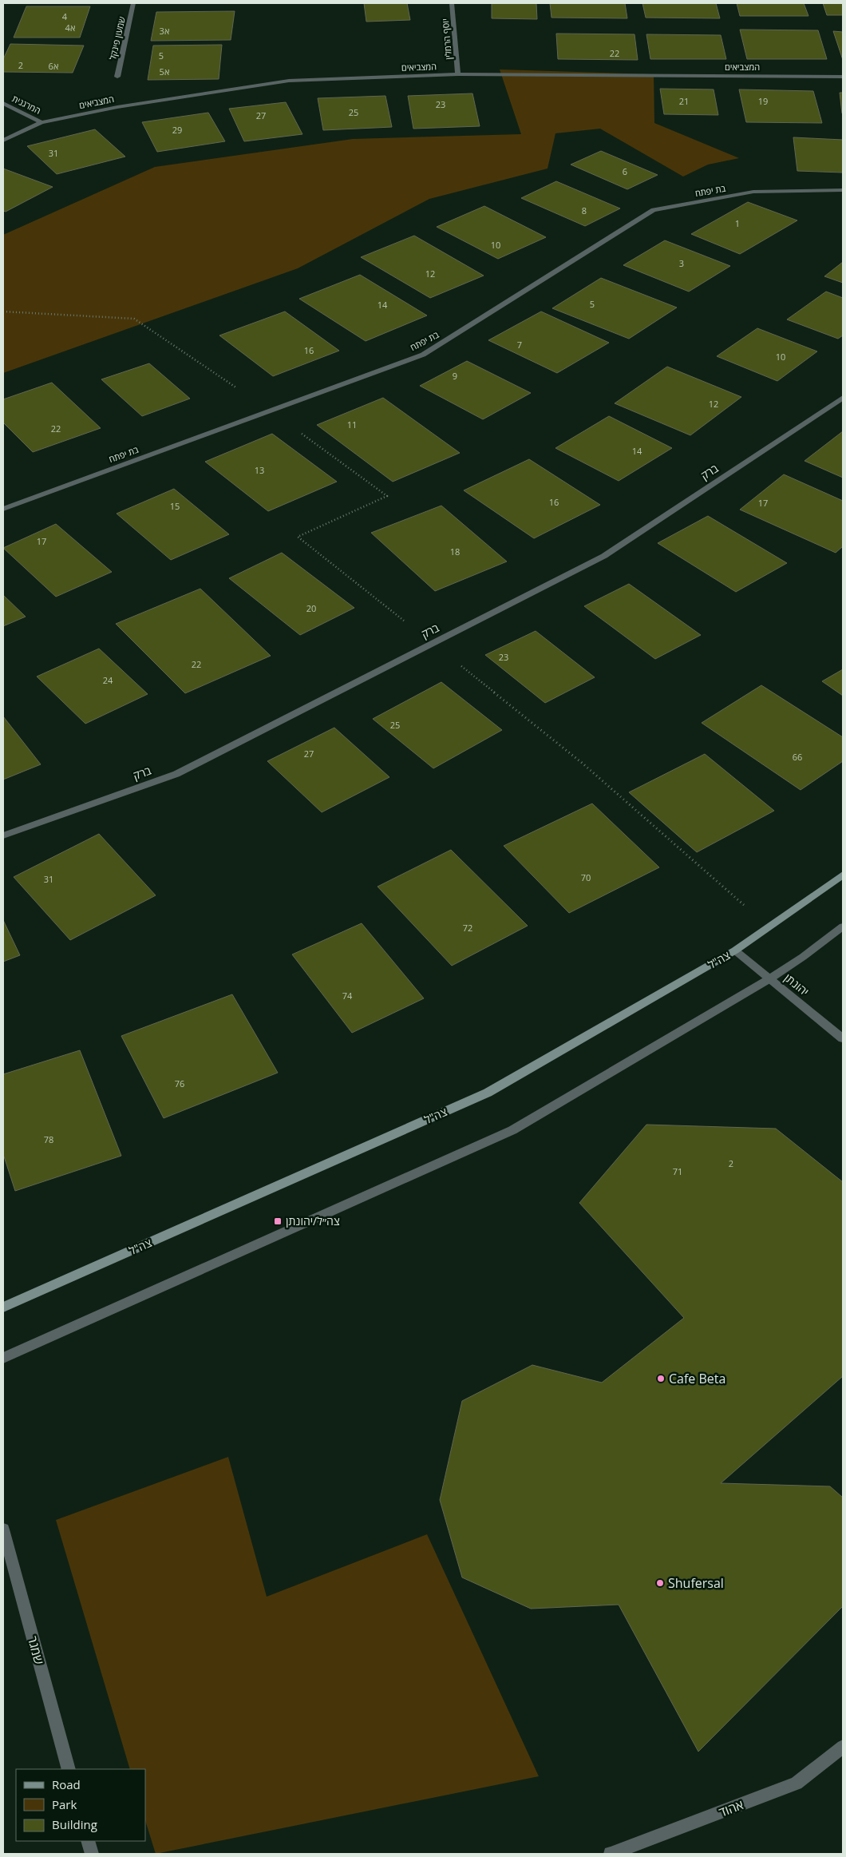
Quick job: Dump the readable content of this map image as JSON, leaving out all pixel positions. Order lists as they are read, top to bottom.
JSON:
{
  "streets": {
    "street": [
      "שמעון פינקל",
      "יוסף הרמלין",
      "המצביאים",
      "המרגנית",
      "בת יפתח",
      "ברק",
      "צה\"ל",
      "יהונתן",
      "שמגר",
      "אהוד"
    ]
  },
  "crossings": [
    ["יוסף הרמלין", "המצביאים"],
    ["המצביאים", "המרגנית"],
    ["צה\"ל", "יהונתן"]
  ],
  "places": {
    "transit": ["צה״ל/יהונתן"],
    "other": ["Cafe Beta", "Shufersal"]
  },
  "house_numbers": [
    "4",
    "4א",
    "3א",
    "22",
    "5",
    "2",
    "6א",
    "5א",
    "21",
    "19",
    "23",
    "25",
    "27",
    "29",
    "31",
    "6",
    "8",
    "1",
    "10",
    "3",
    "12",
    "5",
    "14",
    "7",
    "16",
    "10",
    "9",
    "12",
    "11",
    "22",
    "14",
    "13",
    "16",
    "17",
    "15",
    "17",
    "18",
    "20",
    "23",
    "22",
    "24",
    "25",
    "27",
    "66",
    "70",
    "31",
    "72",
    "74",
    "76",
    "78",
    "2",
    "71"
  ],
  "legend": ["Road", "Park", "Building"]
}
